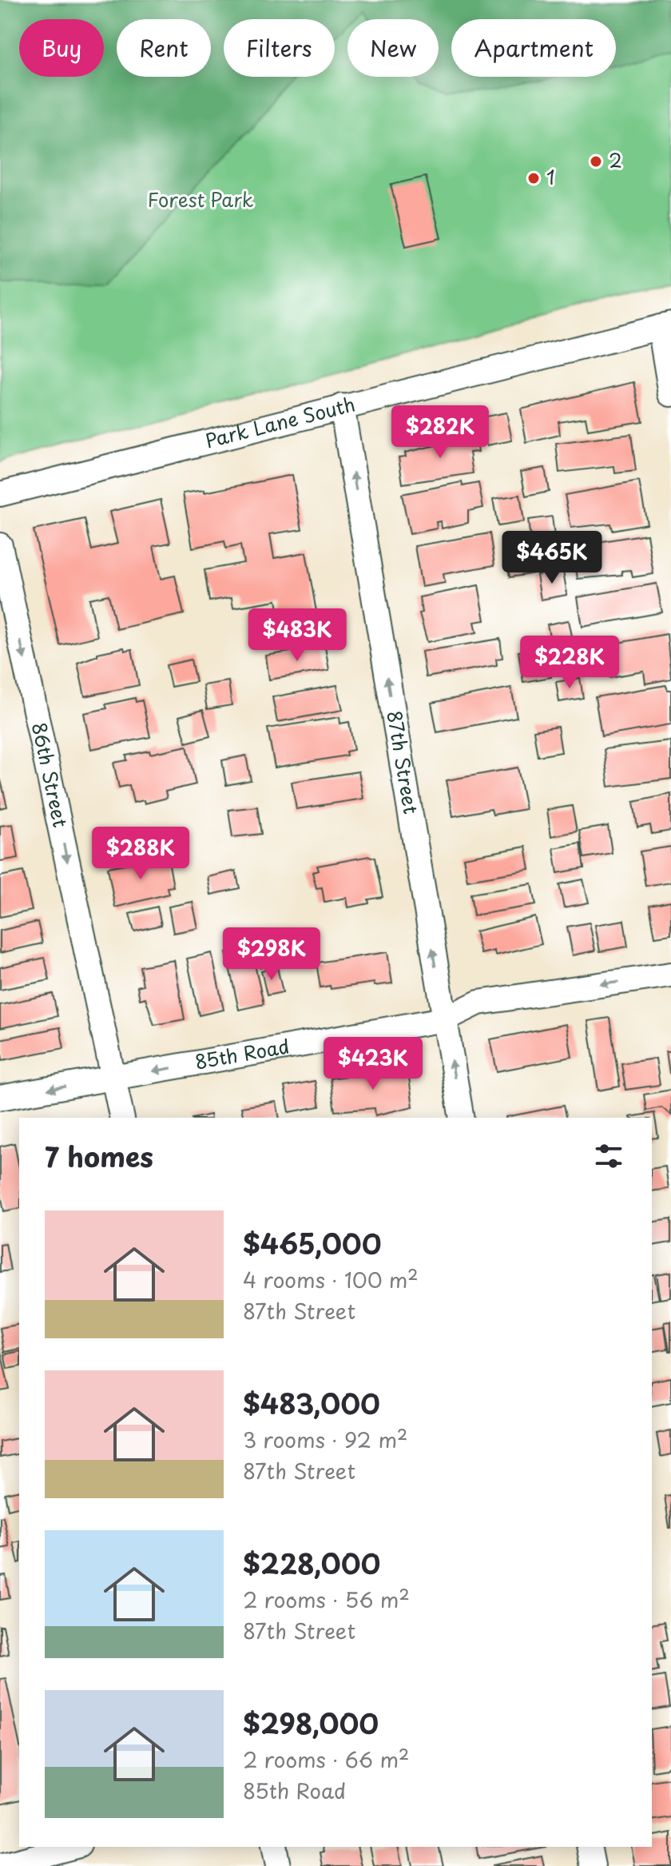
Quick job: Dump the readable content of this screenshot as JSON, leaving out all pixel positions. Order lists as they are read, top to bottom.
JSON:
{
  "streets": {
    "street": [
      "Park Lane South",
      "87th Street",
      "86th Street",
      "85th Road"
    ]
  },
  "crossings": [
    ["Park Lane South", "87th Street"],
    ["87th Street", "85th Road"],
    ["86th Street", "85th Road"]
  ],
  "one_way": ["87th Street", "86th Street", "85th Road"],
  "parks": ["Forest Park"],
  "places": ["2", "1"],
  "page": {
    "chip": [
      "Buy",
      "Rent",
      "Filters",
      "New",
      "Apartment"
    ],
    "price": [
      "$282K",
      "$465K",
      "$483K",
      "$228K",
      "$288K",
      "$298K",
      "$423K"
    ],
    "heading": "7 homes",
    "list": [
      {
        "name": "$465,000",
        "note": "4 rooms · 100 m² · 87th Street"
      },
      {
        "name": "$483,000",
        "note": "3 rooms · 92 m² · 87th Street"
      },
      {
        "name": "$228,000",
        "note": "2 rooms · 56 m² · 87th Street"
      },
      {
        "name": "$298,000",
        "note": "2 rooms · 66 m² · 85th Road"
      }
    ]
  }
}
